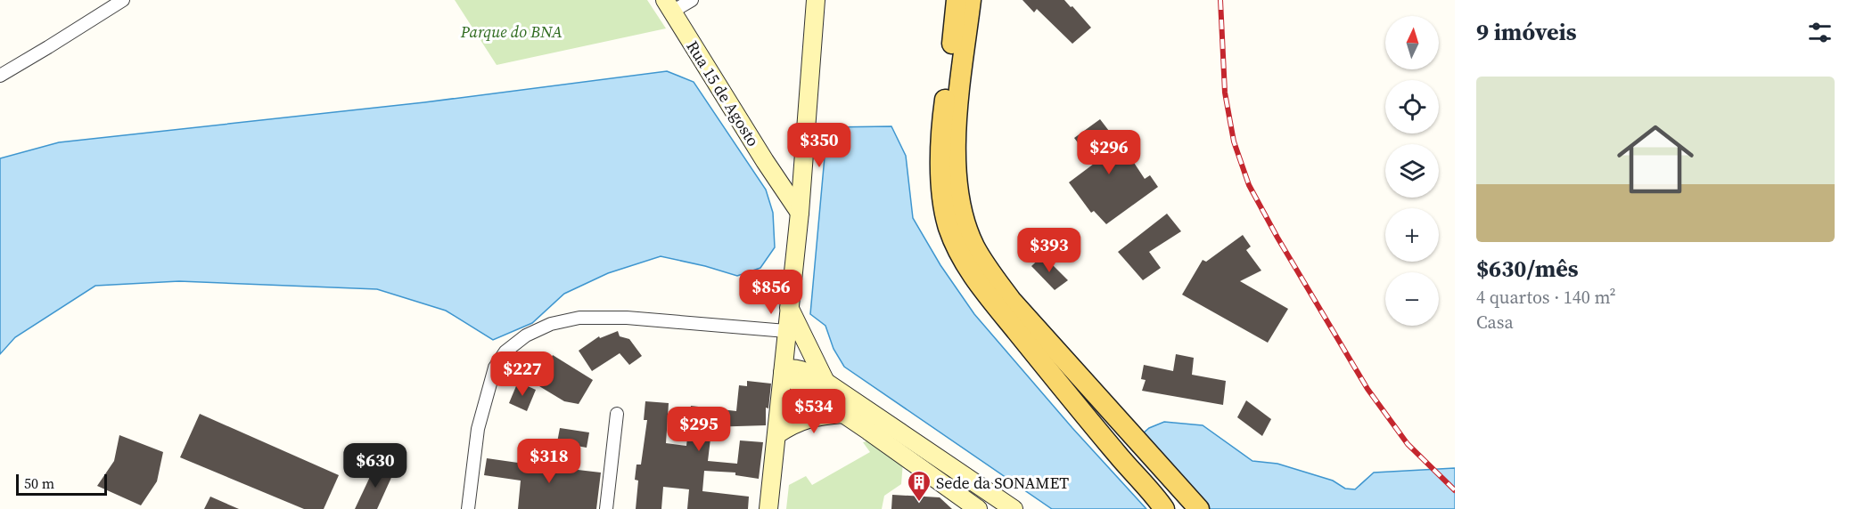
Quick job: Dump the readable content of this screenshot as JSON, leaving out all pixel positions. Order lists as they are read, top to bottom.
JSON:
{
  "streets": {
    "street": ["Rua 15 de Agosto"]
  },
  "parks": ["Parque do BNA"],
  "places": {
    "building": ["Sede da SONAMET"]
  },
  "scale_bar": "50 m",
  "north": "top",
  "page": {
    "heading": "9 imóveis",
    "map_buttons": ["+", "−"],
    "list": [
      {
        "name": "$630/mês",
        "note": "4 quartos · 140 m² · Casa"
      }
    ],
    "price": [
      "$350",
      "$296",
      "$393",
      "$856",
      "$227",
      "$534",
      "$295",
      "$318",
      "$630"
    ],
    "scale": "50 m"
  }
}
